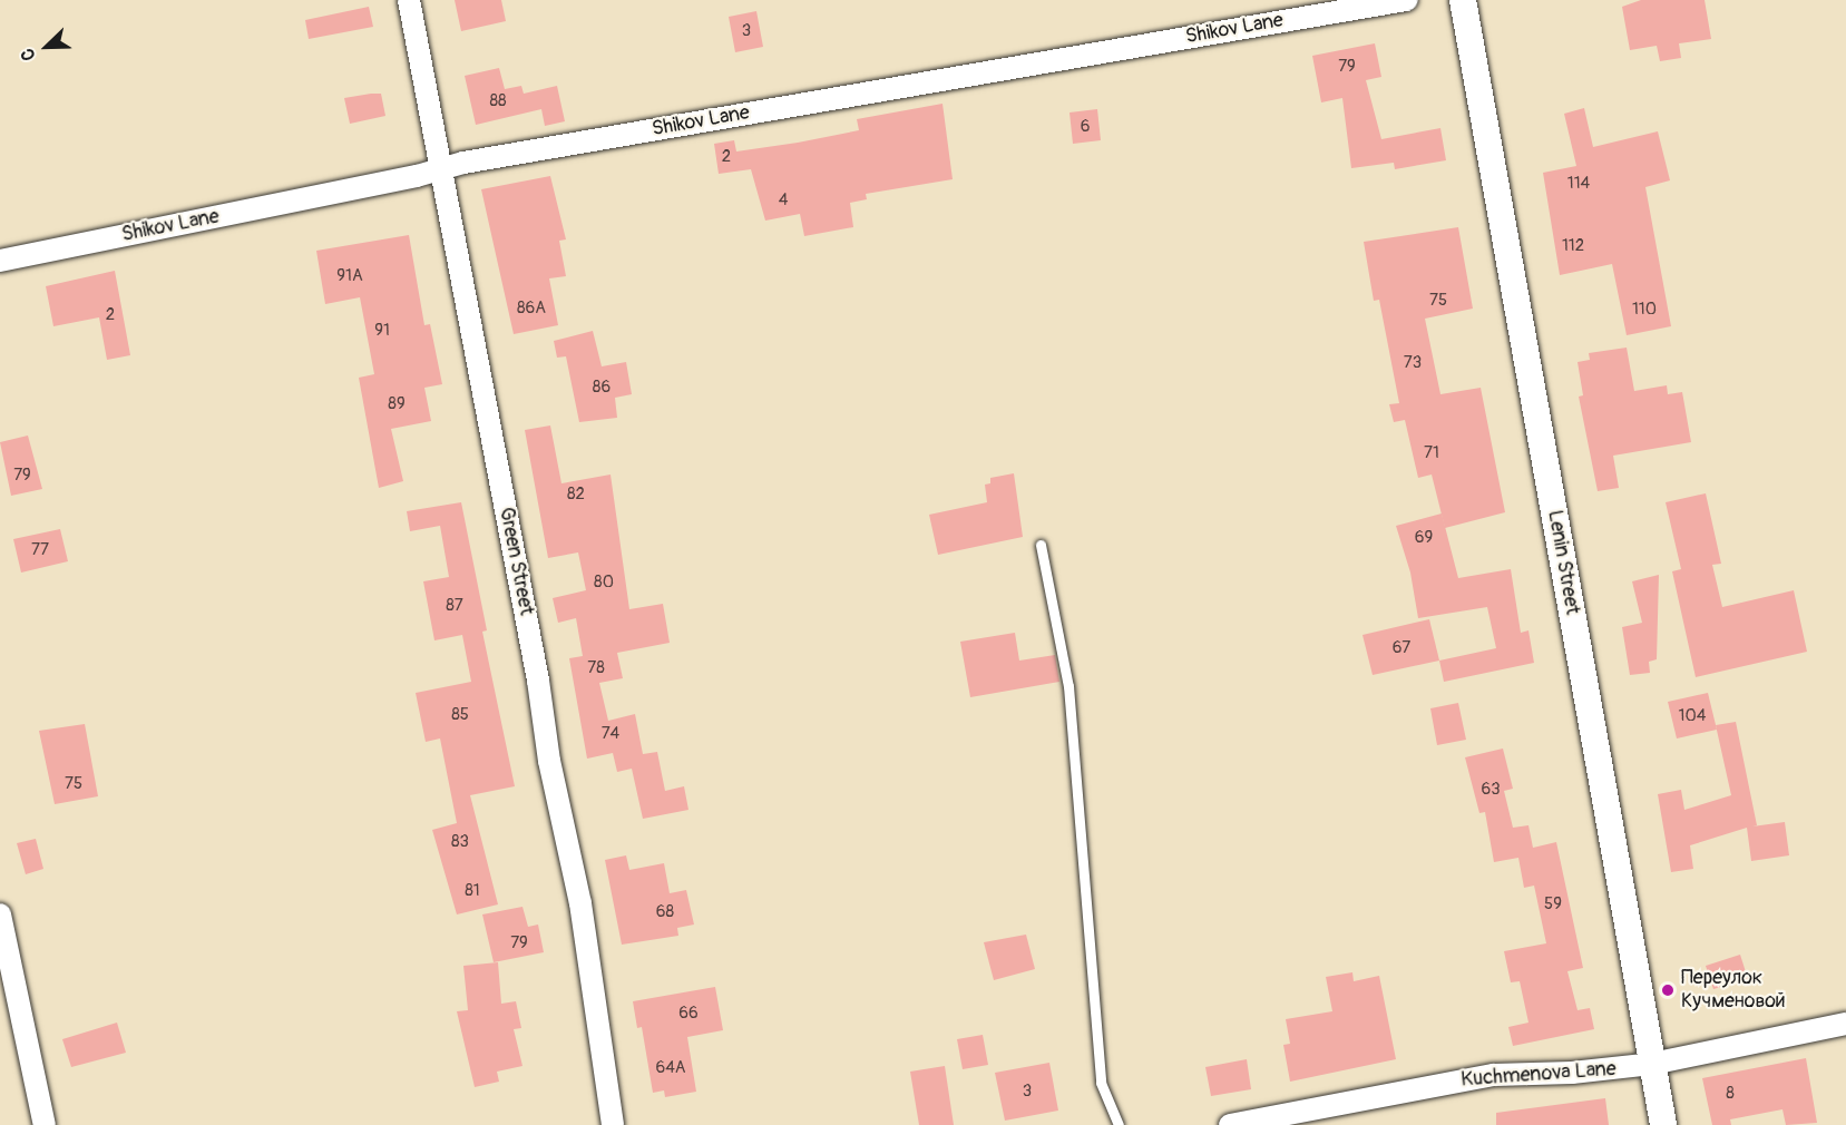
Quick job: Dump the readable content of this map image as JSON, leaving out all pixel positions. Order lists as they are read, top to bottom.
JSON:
{
  "streets": {
    "street": [
      "Shikov Lane",
      "Green Street",
      "Lenin Street",
      "Kuchmenova Lane"
    ]
  },
  "crossings": [
    ["Shikov Lane", "Green Street"],
    ["Lenin Street", "Kuchmenova Lane"]
  ],
  "places": ["Переулок Кучменовой"],
  "house_numbers": [
    "3",
    "79",
    "88",
    "6",
    "2",
    "114",
    "4",
    "112",
    "91А",
    "75",
    "86А",
    "110",
    "2",
    "91",
    "73",
    "86",
    "89",
    "71",
    "79",
    "82",
    "69",
    "77",
    "80",
    "87",
    "67",
    "78",
    "85",
    "104",
    "74",
    "75",
    "63",
    "83",
    "81",
    "59",
    "68",
    "79",
    "66",
    "64А",
    "3",
    "8"
  ],
  "north": "bottom left"
}
